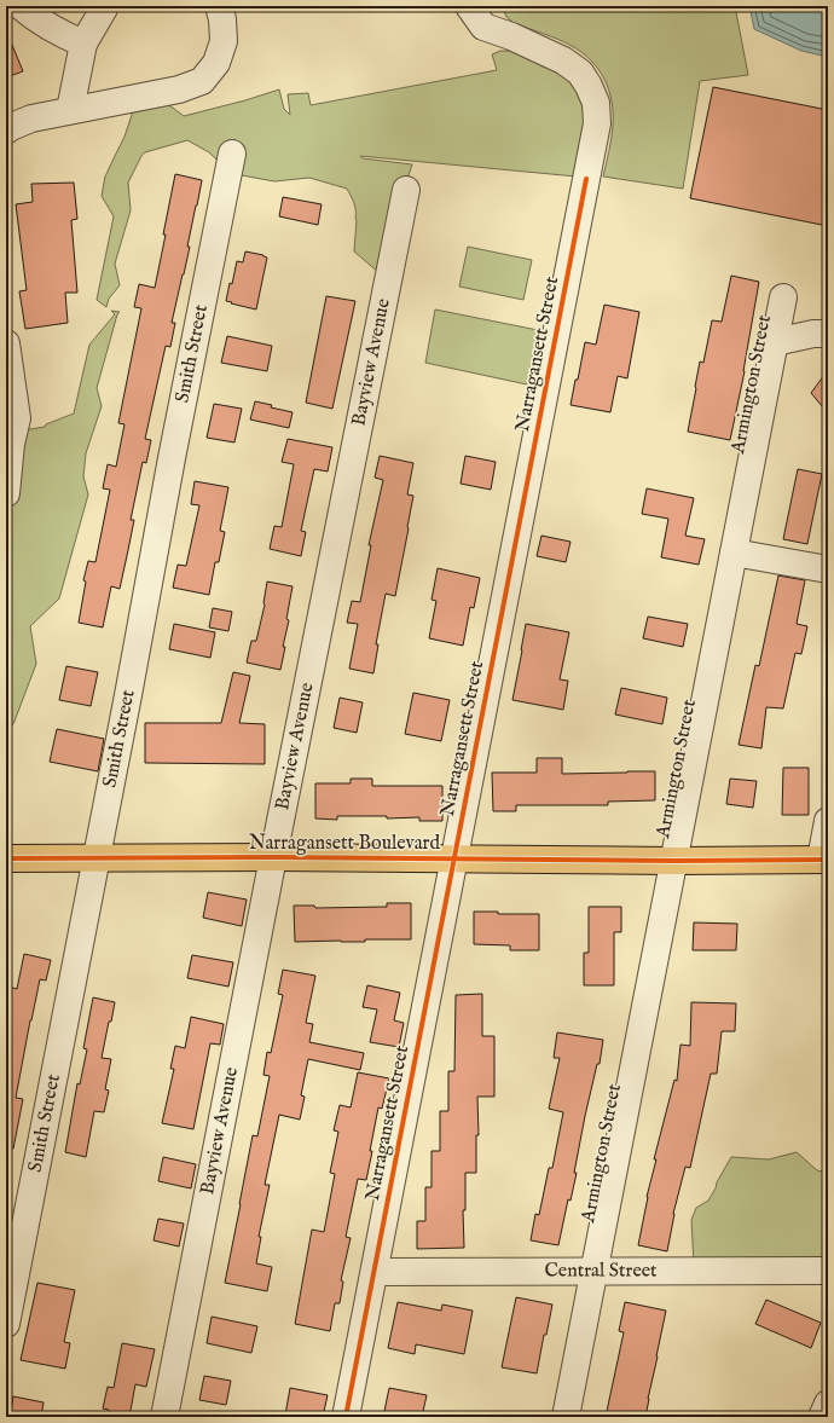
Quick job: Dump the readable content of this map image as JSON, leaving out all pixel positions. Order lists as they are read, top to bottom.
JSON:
{
  "streets": {
    "main road": ["Narragansett Boulevard"],
    "street": [
      "Smith Street",
      "Narragansett Street",
      "Bayview Avenue",
      "Armington Street",
      "Central Street"
    ]
  },
  "crossings": [
    ["Smith Street", "Narragansett Boulevard"],
    ["Narragansett Street", "Narragansett Boulevard"],
    ["Narragansett Street", "Central Street"],
    ["Bayview Avenue", "Narragansett Boulevard"],
    ["Armington Street", "Narragansett Boulevard"],
    ["Armington Street", "Central Street"]
  ]
}
